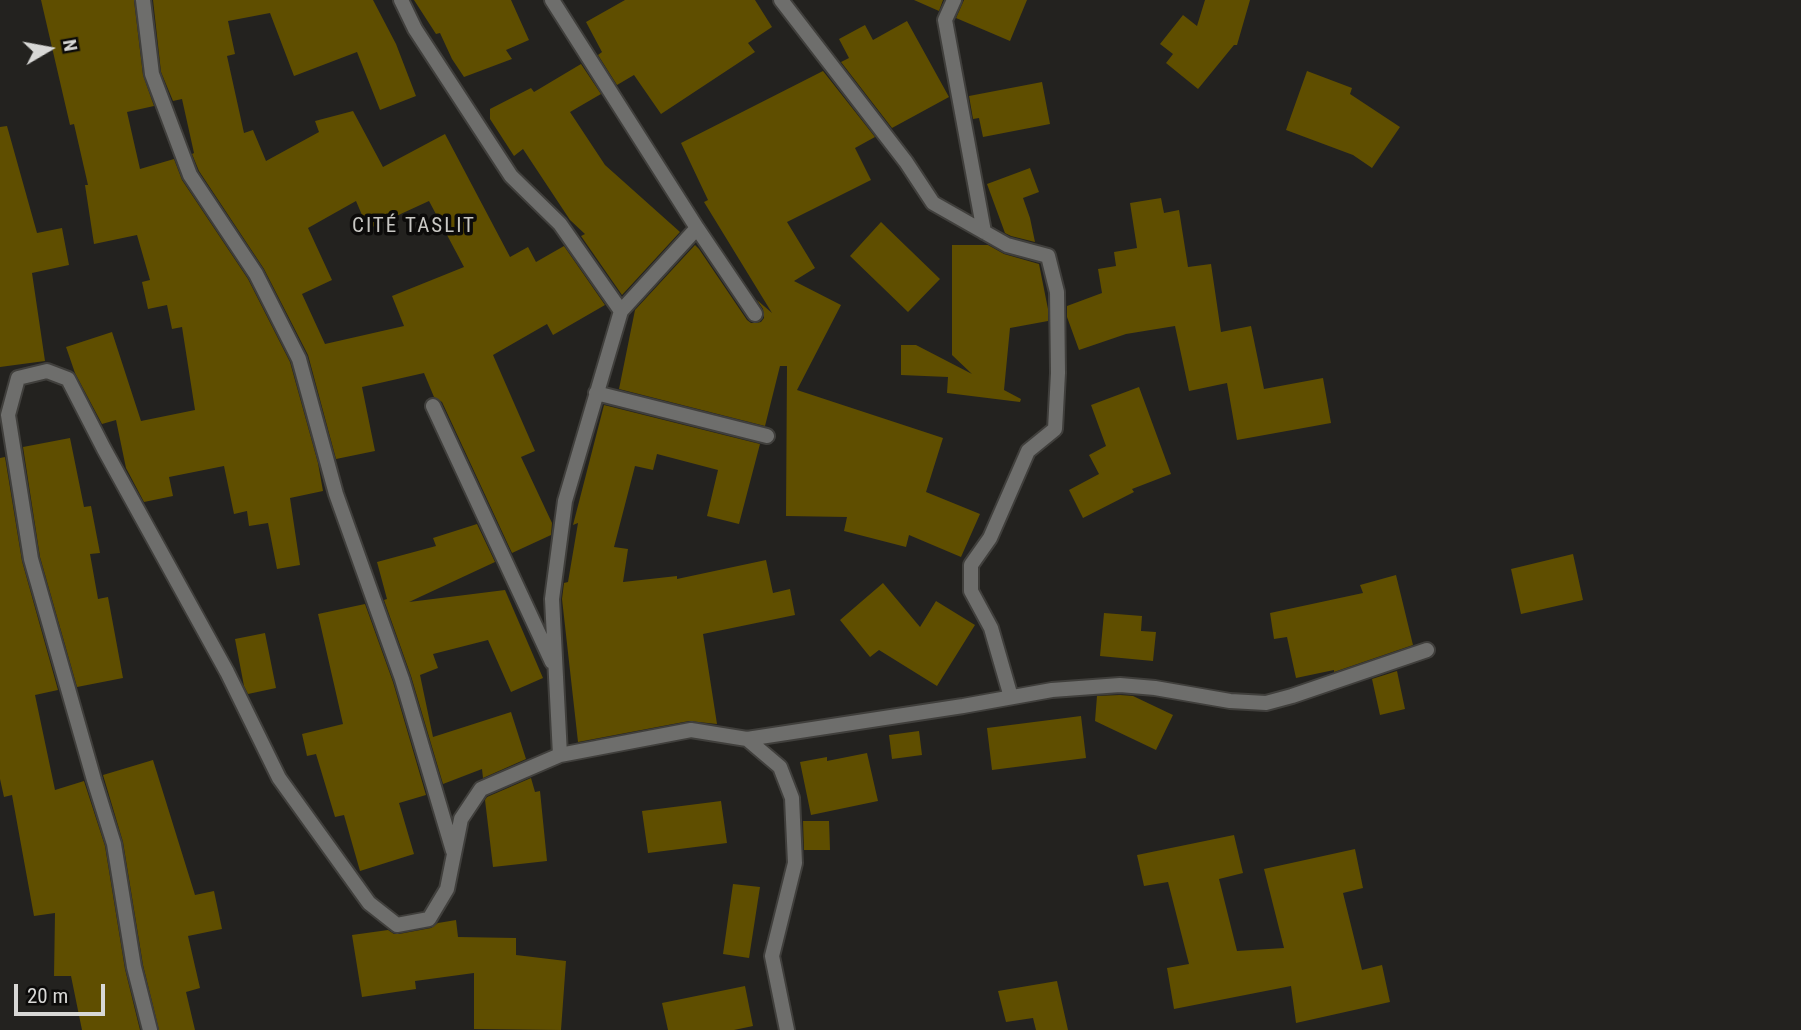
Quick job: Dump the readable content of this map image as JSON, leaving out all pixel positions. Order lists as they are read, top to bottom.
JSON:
{
  "districts": ["CITÉ TASLIT"],
  "scale_bar": "20 m",
  "north": "right"
}
